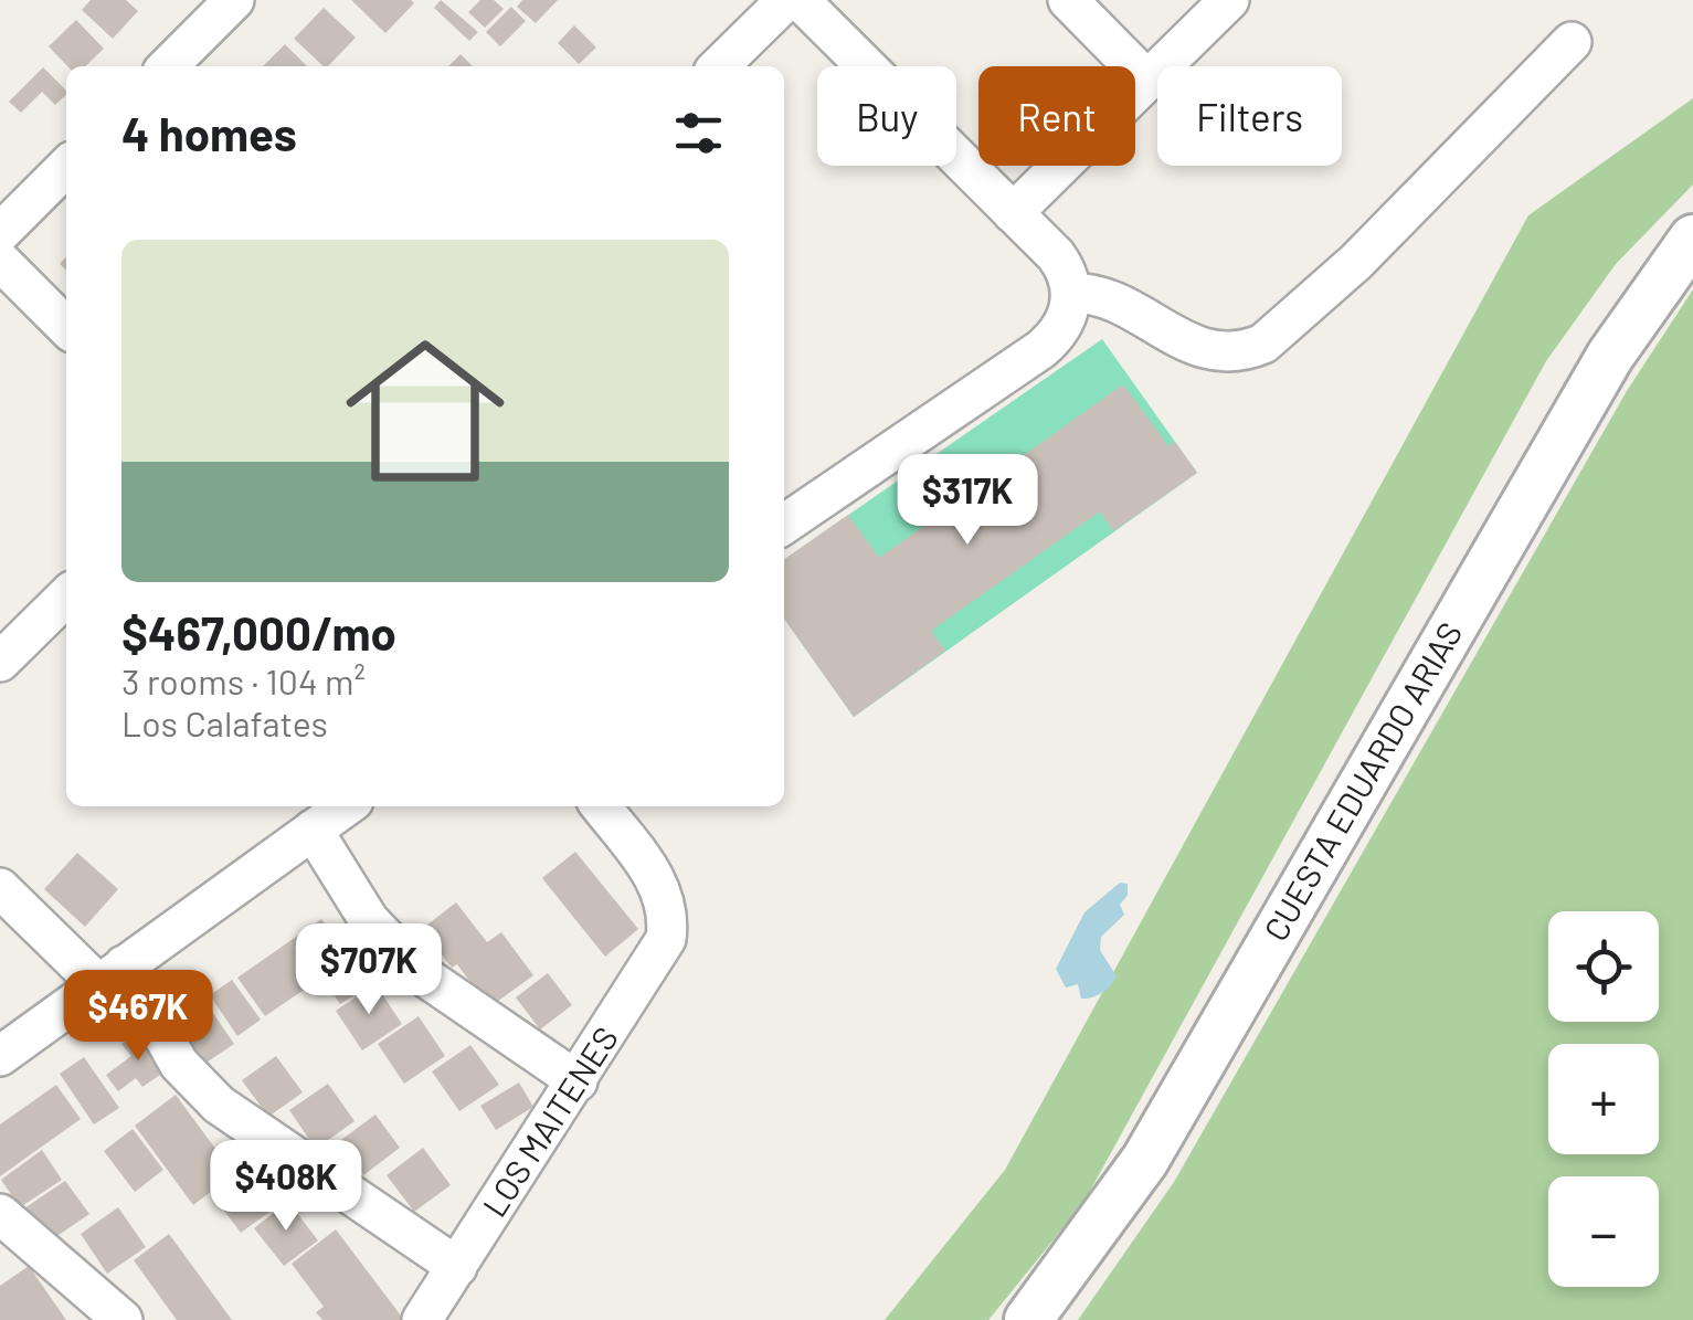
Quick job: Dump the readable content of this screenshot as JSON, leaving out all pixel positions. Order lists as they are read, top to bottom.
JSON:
{
  "streets": {
    "street": ["CUESTA EDUARDO ARIAS", "LOS MAITENES"]
  },
  "page": {
    "chip": ["Buy", "Rent", "Filters"],
    "heading": "4 homes",
    "list": [
      {
        "name": "$467,000/mo",
        "note": "3 rooms · 104 m² · Los Calafates"
      }
    ],
    "price": [
      "$317K",
      "$707K",
      "$467K",
      "$408K"
    ],
    "map_buttons": ["+", "−"]
  }
}
